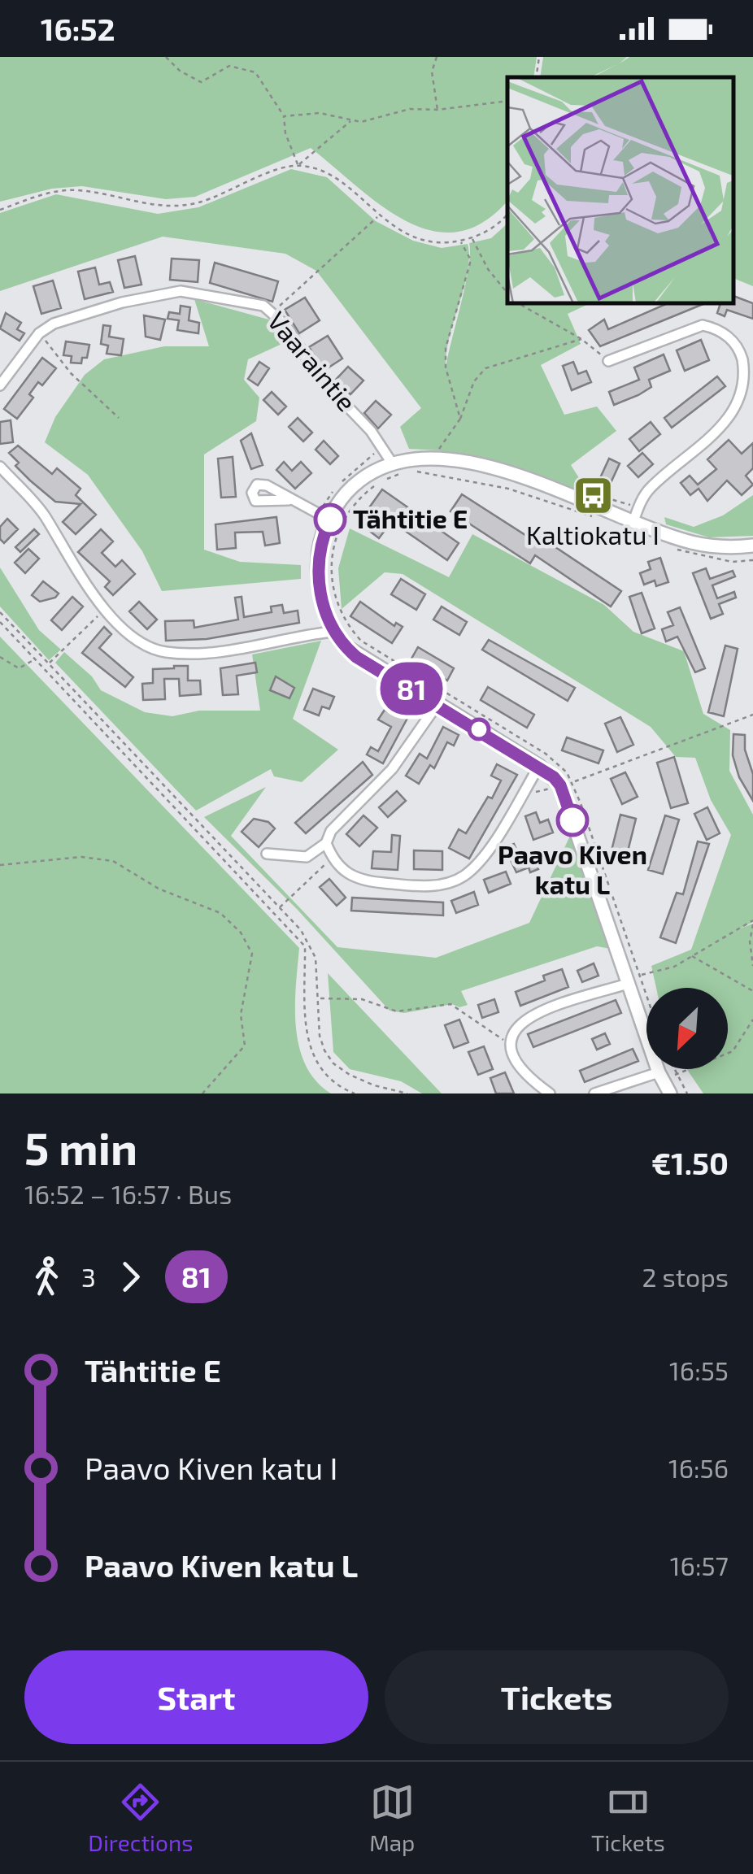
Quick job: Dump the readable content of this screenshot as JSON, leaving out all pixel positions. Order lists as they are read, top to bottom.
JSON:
{
  "streets": {
    "street": ["Vaaraintie"]
  },
  "places": {
    "bus stop": ["Kaltiokatu I"],
    "other": ["Tähtitie E", "Paavo Kiven katu L"]
  },
  "lines": ["bus line 81"],
  "north": "bottom left",
  "page": {
    "status": "16:52",
    "on_map": "81",
    "heading": ["5 min", "16:52 – 16:57 · Bus", "€1.50"],
    "legs": ["3", "81", "2 stops"],
    "list": [
      {
        "name": "Tähtitie E",
        "value": "16:55"
      },
      {
        "name": "Paavo Kiven katu I",
        "value": "16:56"
      },
      {
        "name": "Paavo Kiven katu L",
        "value": "16:57"
      }
    ],
    "buttons": ["Start", "Tickets"],
    "tabs": ["Directions", "Map", "Tickets"]
  }
}
